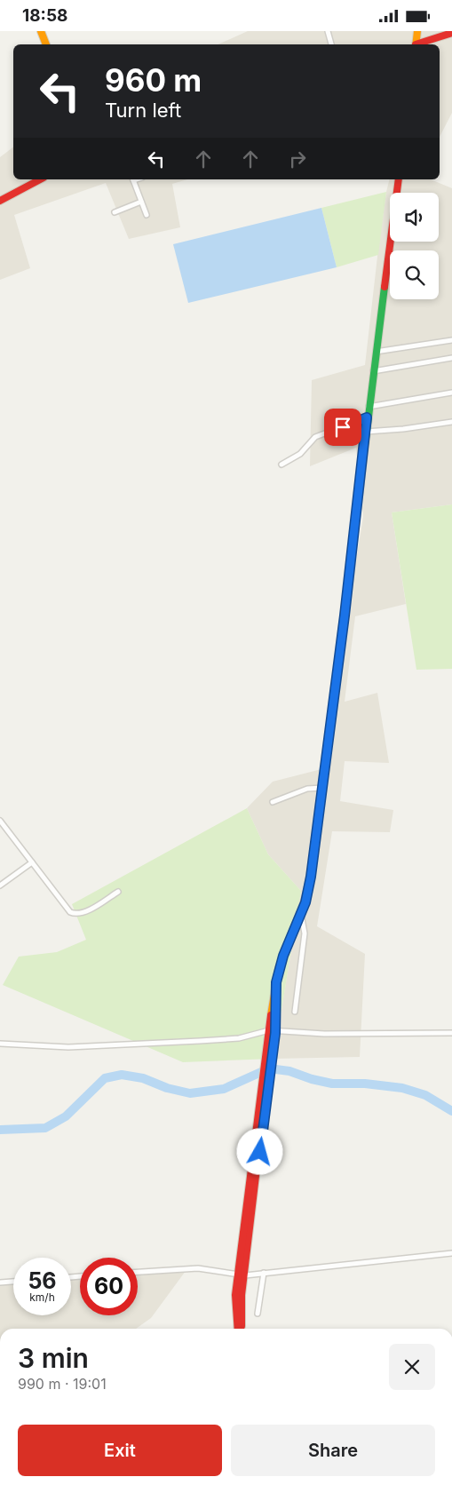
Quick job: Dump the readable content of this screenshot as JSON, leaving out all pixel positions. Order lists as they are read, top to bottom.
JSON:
{
  "page": {
    "status": "18:58",
    "turn": ["960 m", "Turn left"],
    "speed": "56 km/h",
    "limit": "60",
    "heading": ["3 min", "990 m · 19:01"],
    "buttons": ["Exit", "Share"]
  }
}
